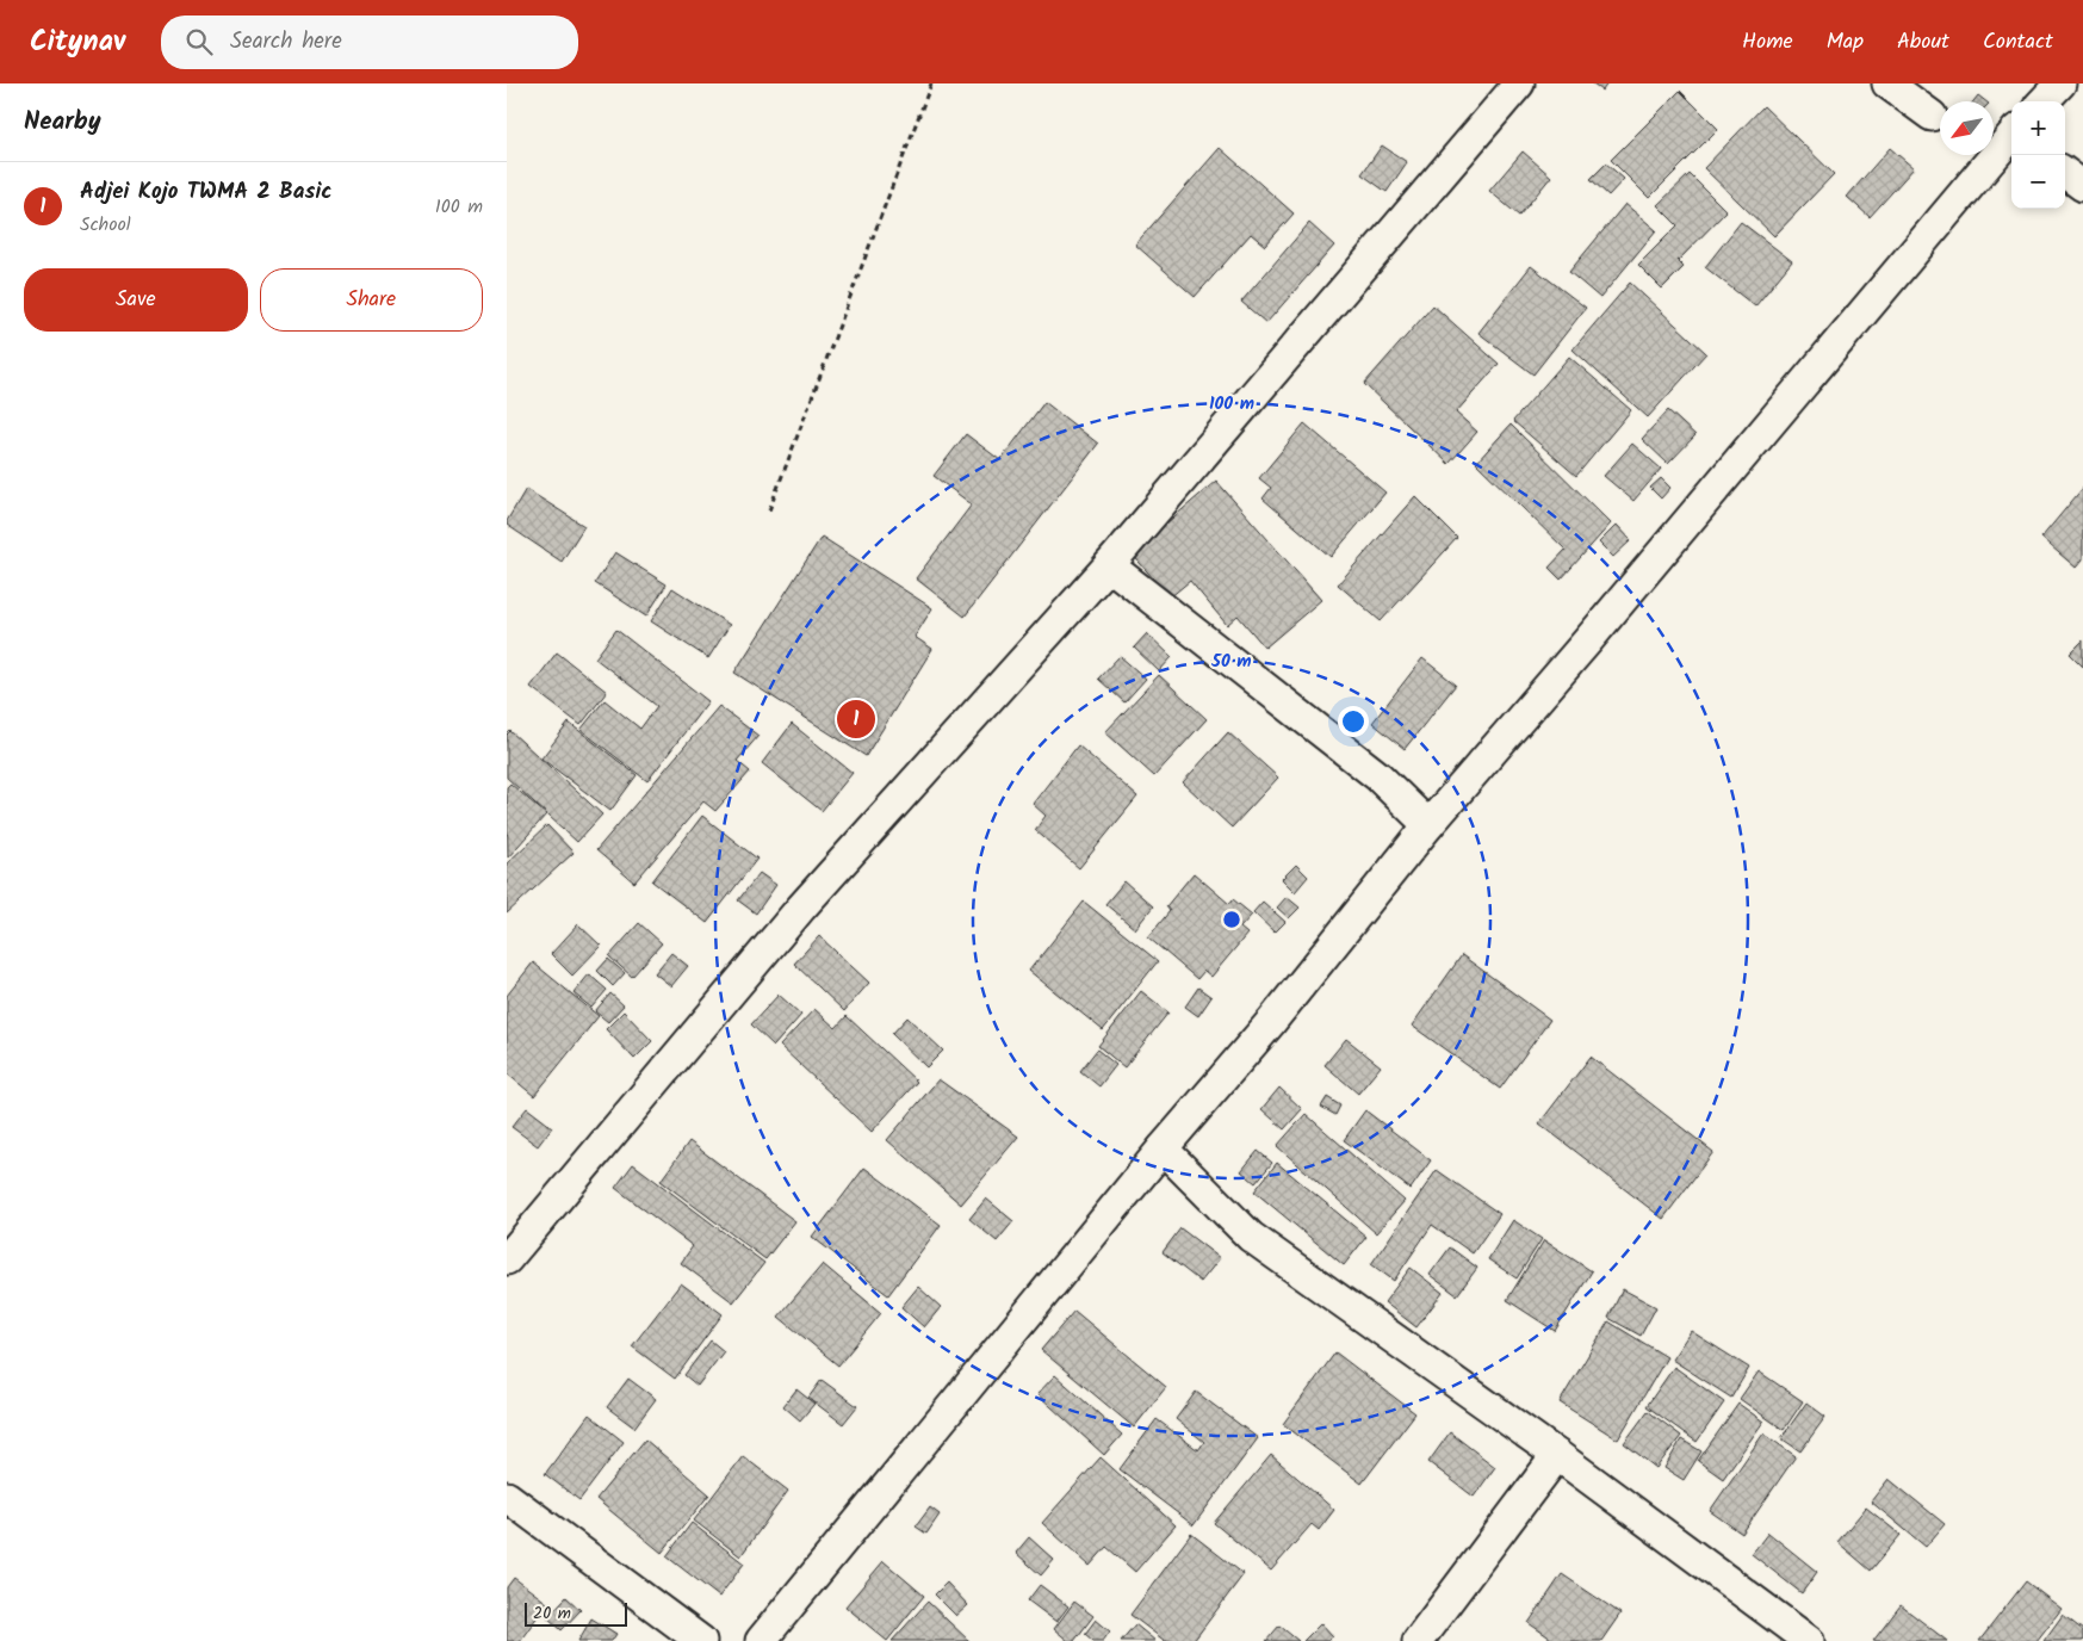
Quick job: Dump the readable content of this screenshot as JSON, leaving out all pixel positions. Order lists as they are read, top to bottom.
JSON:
{
  "scale_bar": "20 m",
  "north": "bottom left",
  "page": {
    "header": "Citynav",
    "search": "Search here",
    "nav": [
      "Home",
      "Map",
      "About",
      "Contact"
    ],
    "heading": "Nearby",
    "map_buttons": ["+", "−"],
    "list": [
      {
        "mark": "1",
        "name": "Adjei Kojo TWMA 2 Basic",
        "note": "School",
        "value": "100 m"
      }
    ],
    "buttons": ["Save", "Share"],
    "pins": "1",
    "scale": "20 m"
  },
  "rings": ["100 m", "50 m"]
}
